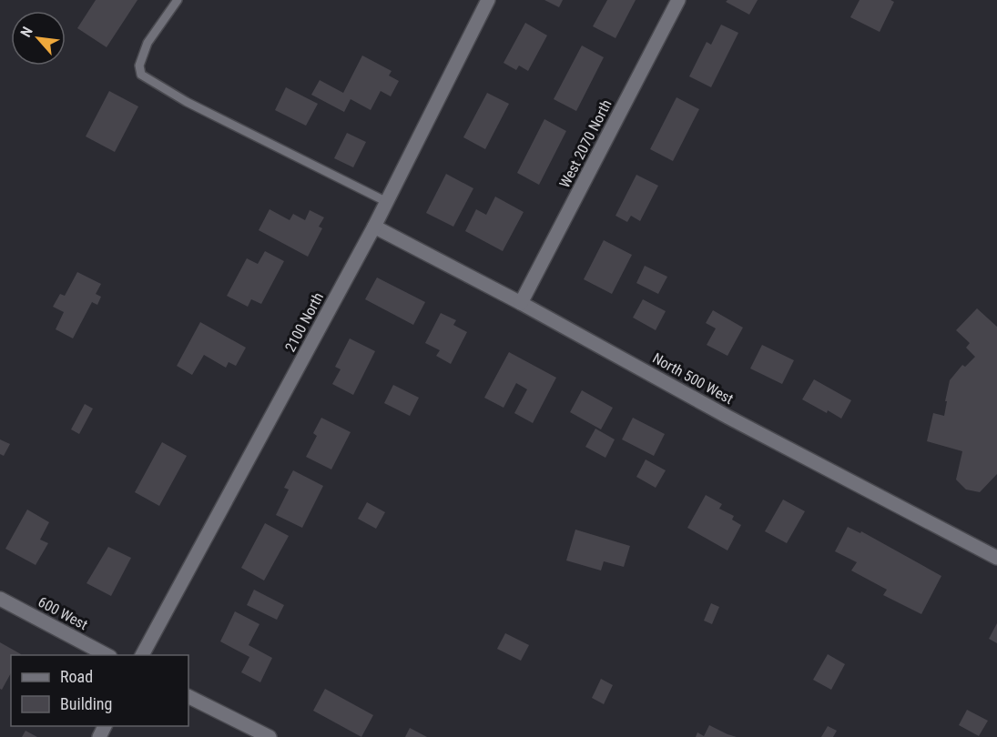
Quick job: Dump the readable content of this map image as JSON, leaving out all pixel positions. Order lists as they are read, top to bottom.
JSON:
{
  "streets": {
    "street": [
      "West 2070 North",
      "2100 North",
      "North 500 West",
      "600 West"
    ]
  },
  "crossings": [
    ["West 2070 North", "North 500 West"],
    ["2100 North", "North 500 West"]
  ],
  "legend": ["Road", "Building"],
  "north": "top left"
}
